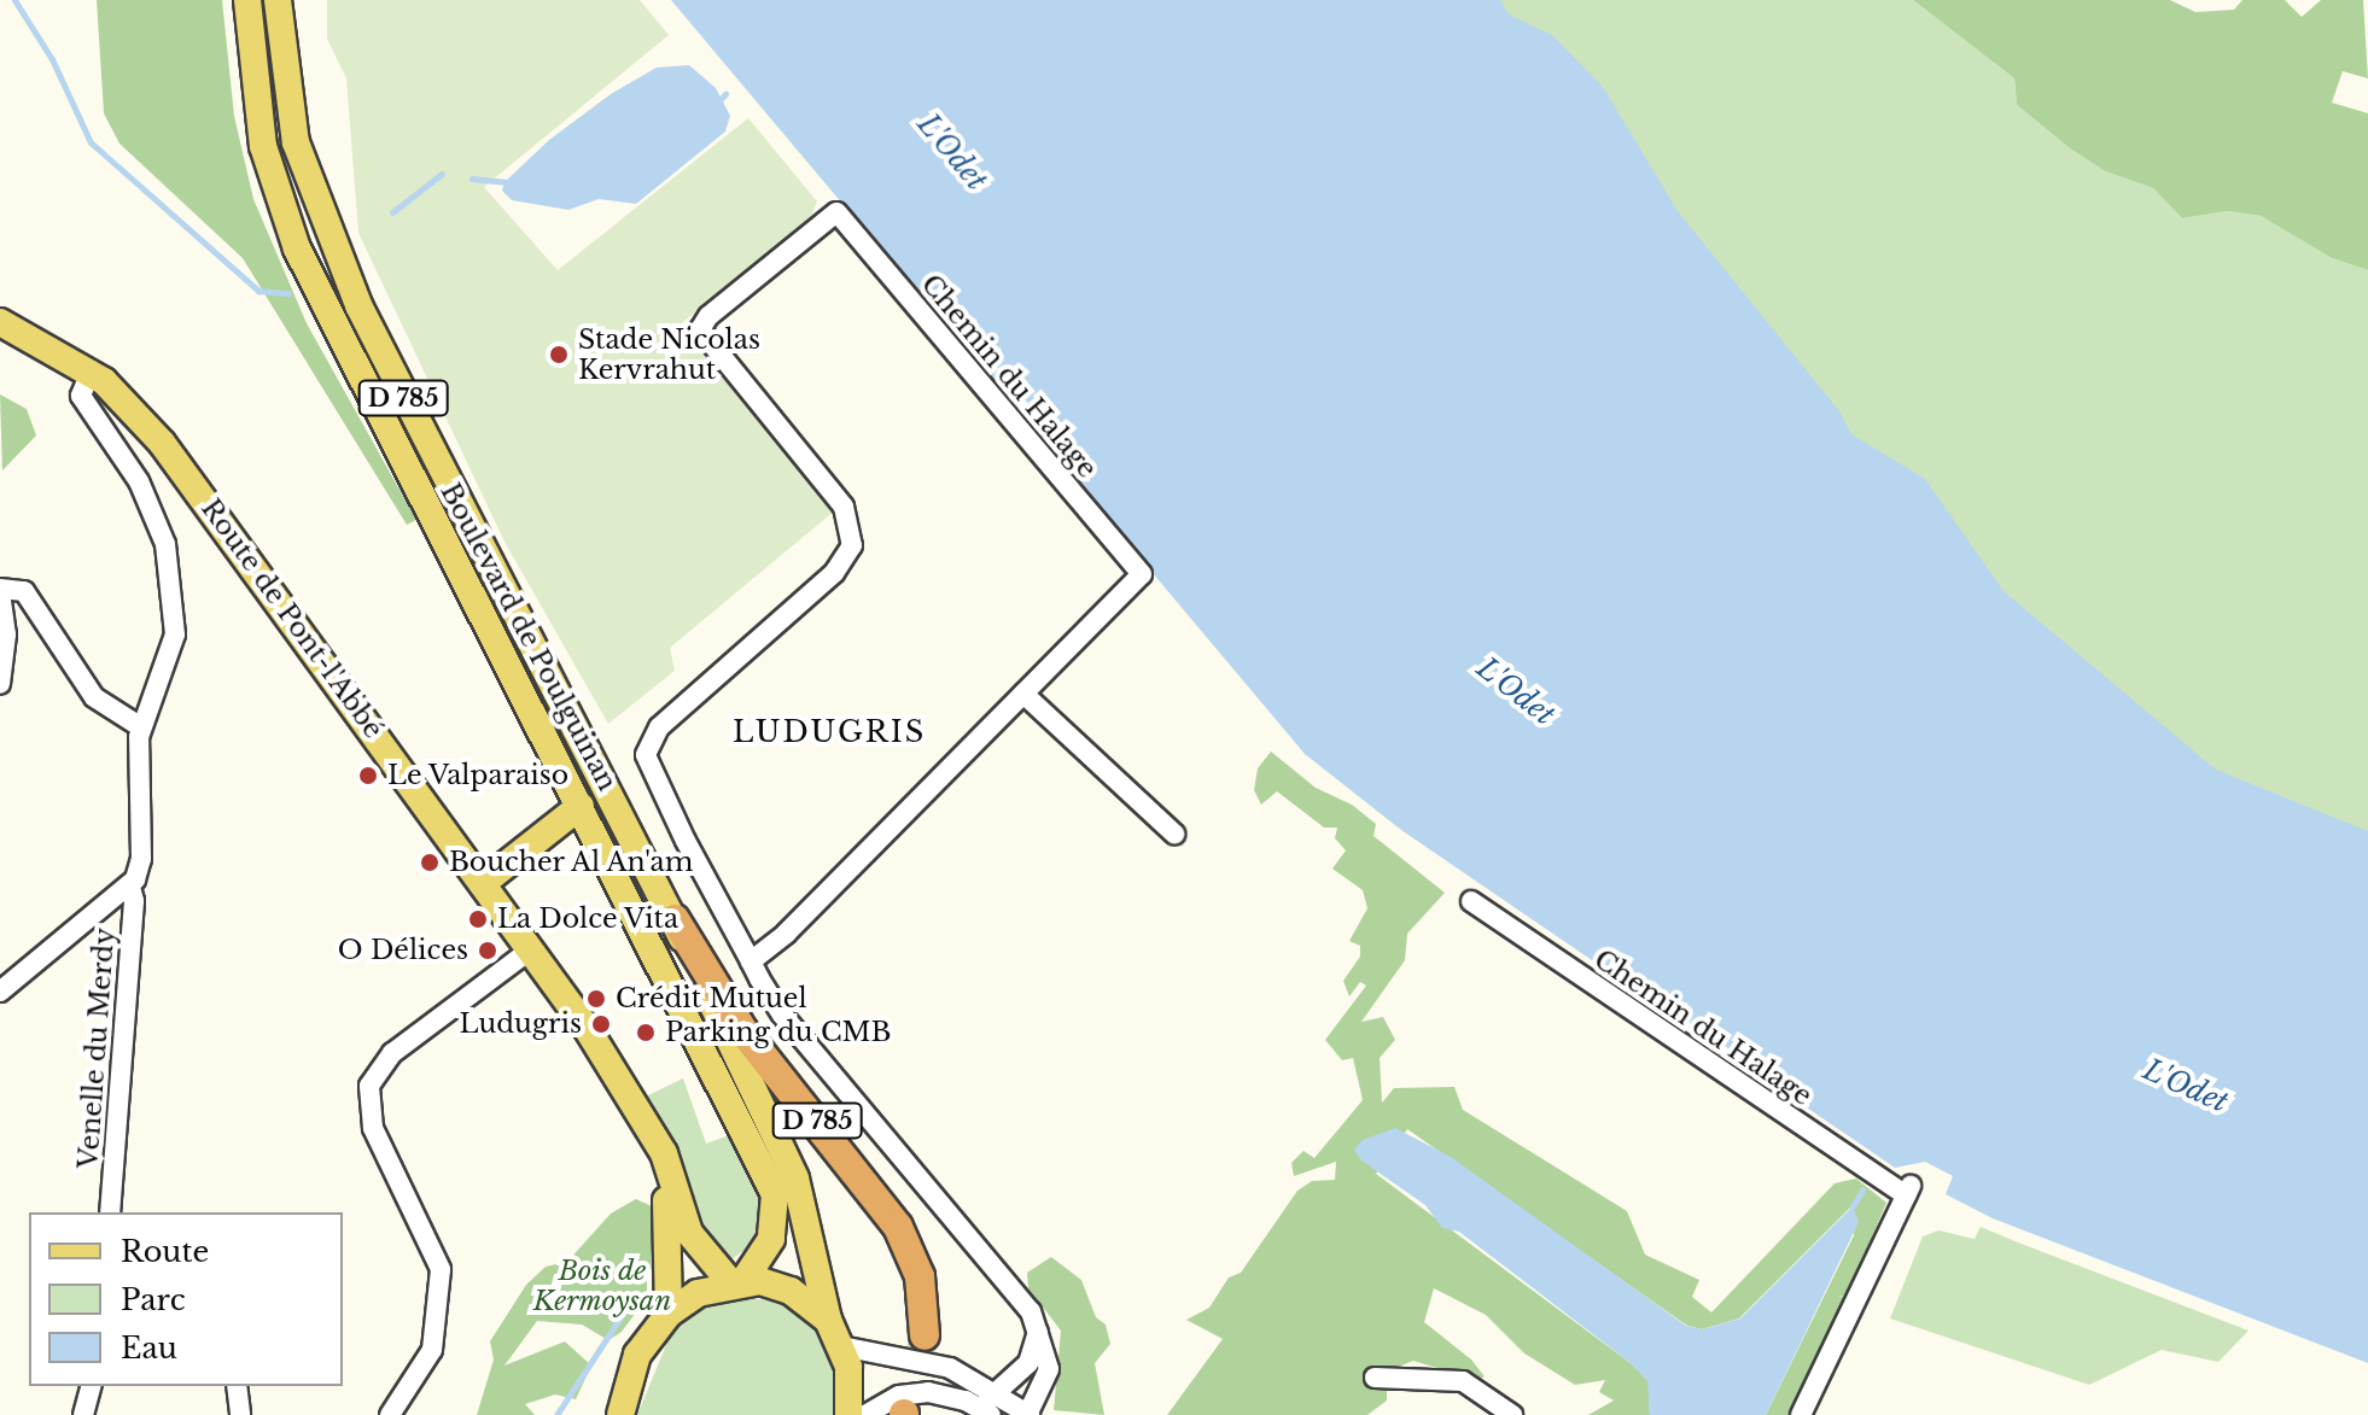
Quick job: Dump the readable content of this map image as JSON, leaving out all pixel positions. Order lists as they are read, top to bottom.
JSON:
{
  "streets": {
    "highway": ["D 785"],
    "main road": ["Route de Pont-l'Abbé", "Boulevard de Poulguinan"],
    "street": ["Chemin du Halage", "Venelle du Merdy"]
  },
  "crossings": [
    ["D 785", "Boulevard de Poulguinan"],
    ["Route de Pont-l'Abbé", "Boulevard de Poulguinan"]
  ],
  "districts": ["LUDUGRIS"],
  "water": ["L'Odet"],
  "parks": ["Bois de Kermoysan"],
  "places": [
    "Stade Nicolas Kervrahut",
    "Le Valparaiso",
    "Boucher Al An'am",
    "La Dolce Vita",
    "O Délices",
    "Crédit Mutuel",
    "Ludugris",
    "Parking du CMB"
  ],
  "legend": ["Route", "Parc", "Eau"]
}
